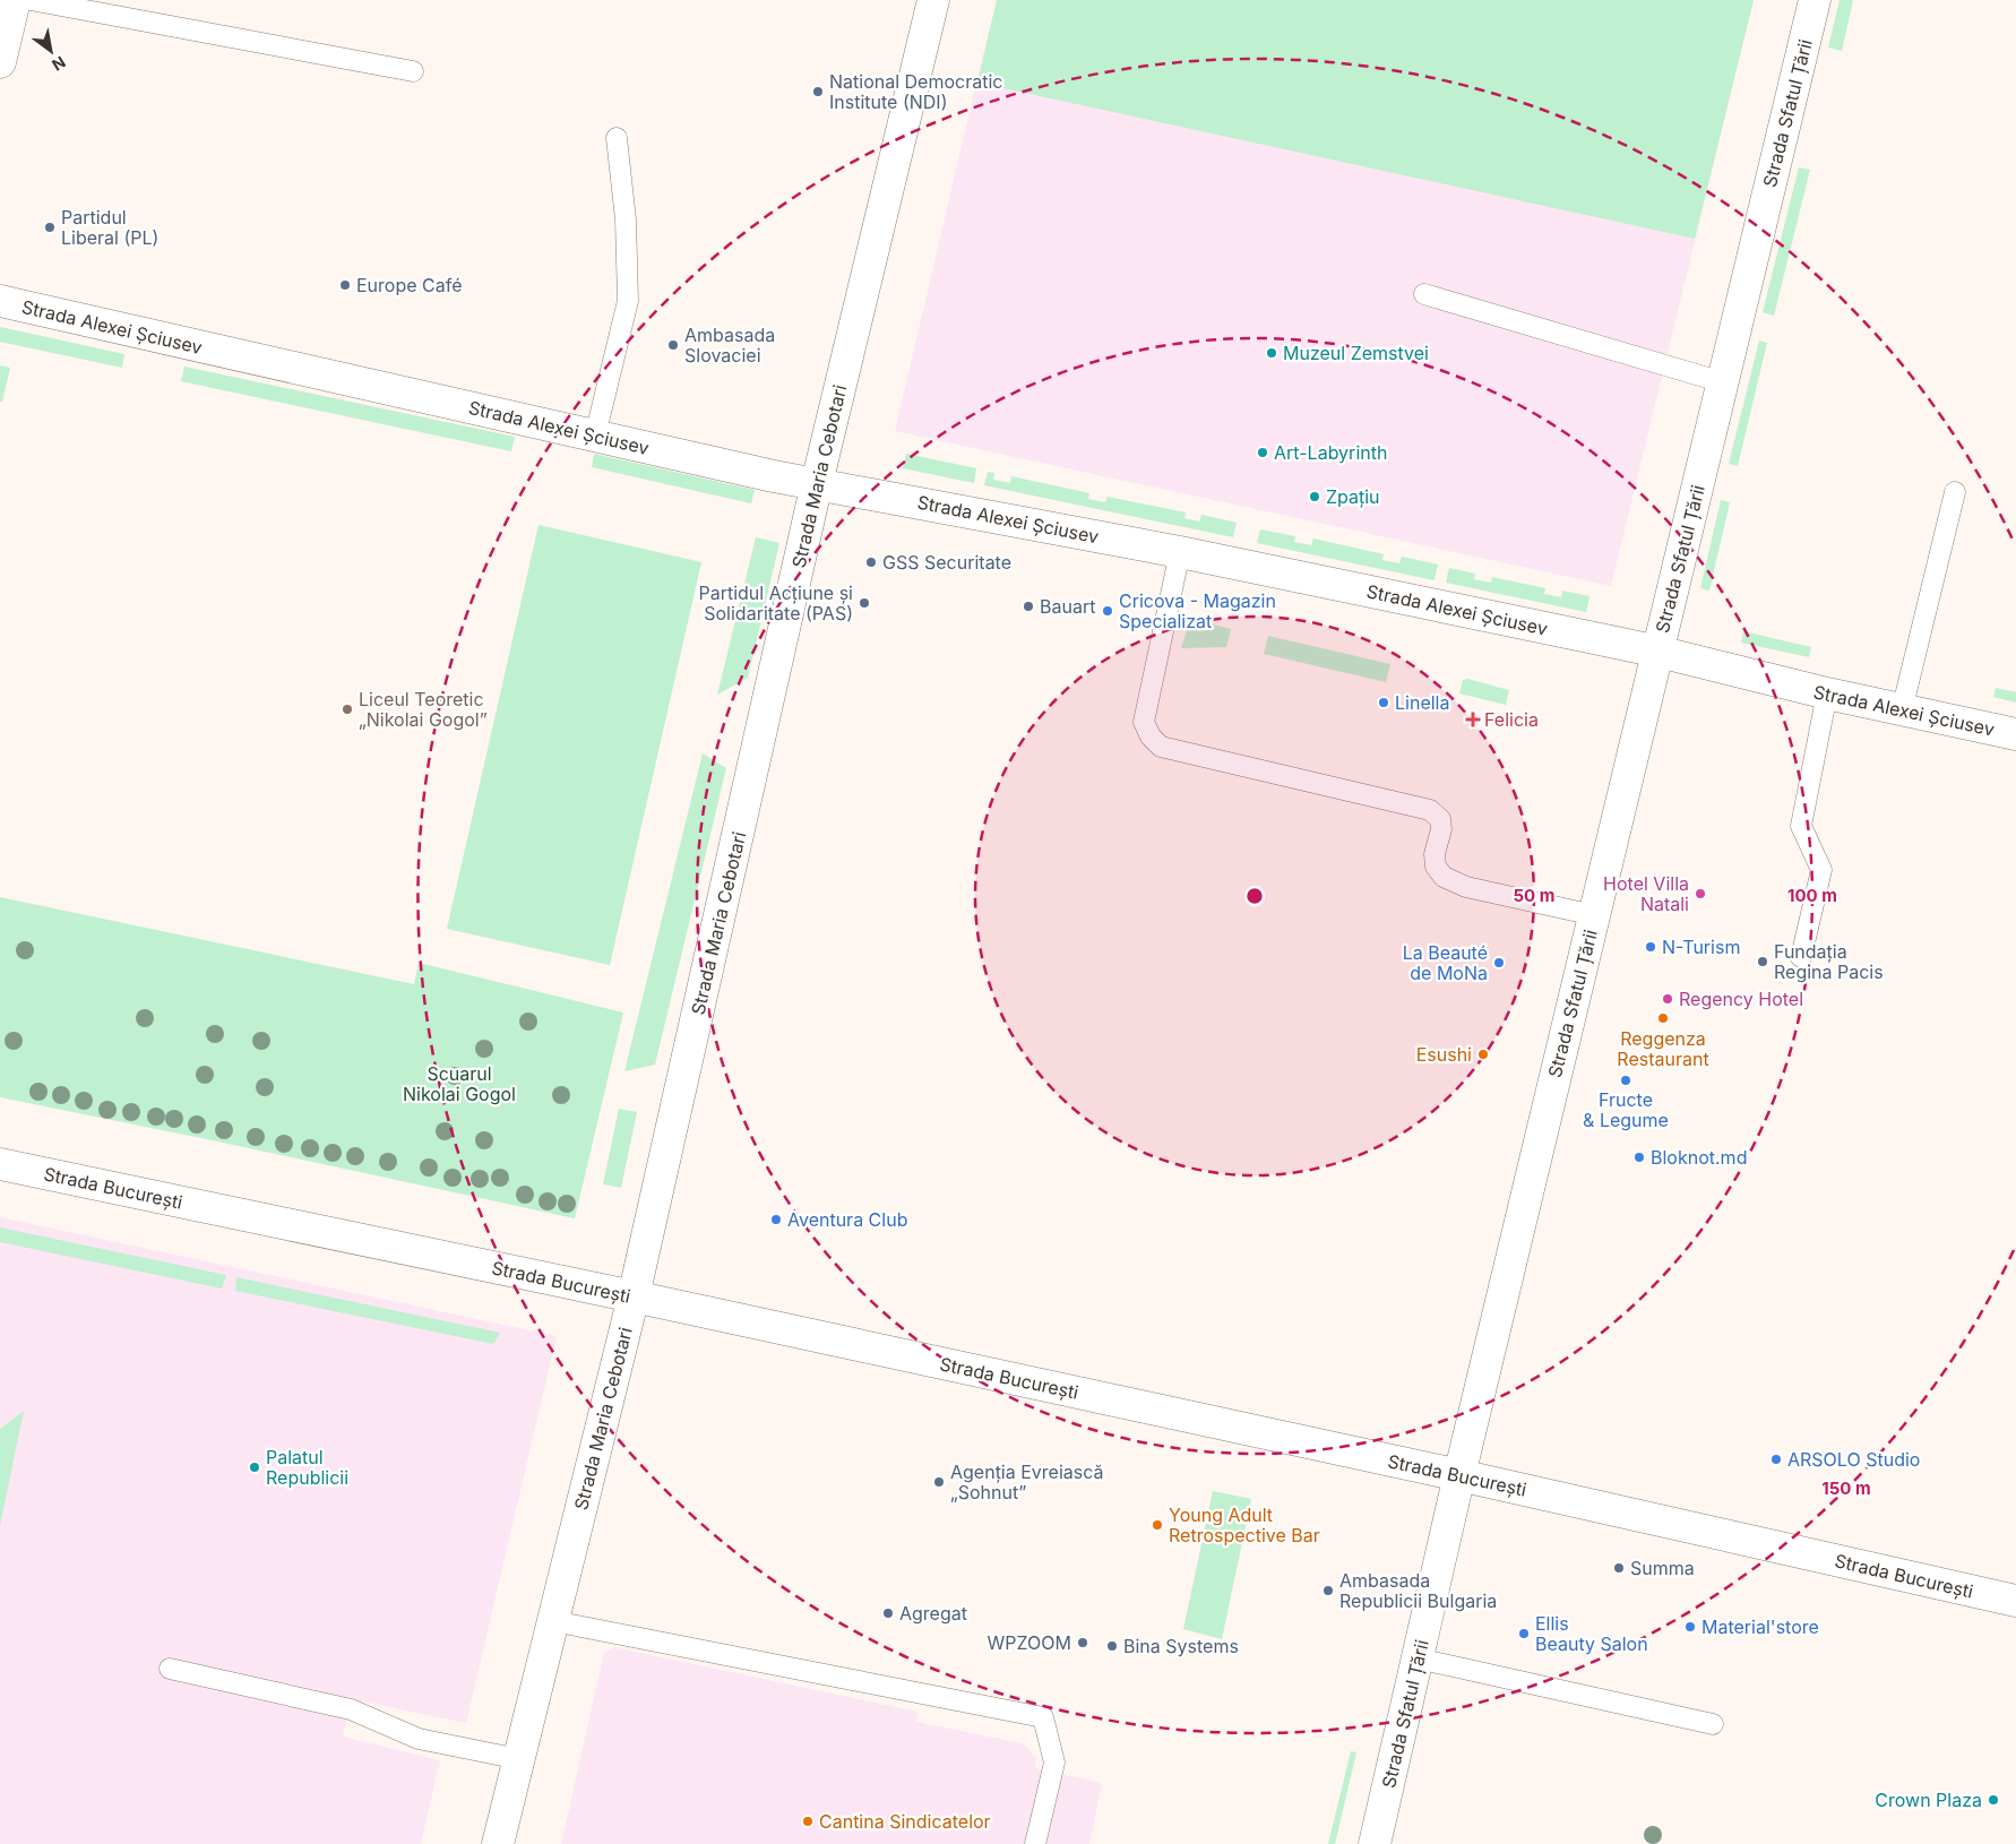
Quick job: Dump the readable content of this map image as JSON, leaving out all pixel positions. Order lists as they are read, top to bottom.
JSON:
{
  "streets": {
    "street": [
      "Strada Sfatul Țării",
      "Strada Alexei Șciusev",
      "Strada Maria Cebotari",
      "Strada București"
    ]
  },
  "crossings": [
    ["Strada Sfatul Țării", "Strada Alexei Șciusev"],
    ["Strada Sfatul Țării", "Strada București"],
    ["Strada Alexei Șciusev", "Strada Maria Cebotari"],
    ["Strada Maria Cebotari", "Strada București"]
  ],
  "parks": ["Scuarul Nikolai Gogol"],
  "places": {
    "other": [
      "National Democratic Institute (NDI)",
      "Partidul Liberal (PL)",
      "Europe Café",
      "Ambasada Slovaciei",
      "Muzeul Zemstvei",
      "Art-Labyrinth",
      "Zpațiu",
      "GSS Securitate",
      "Partidul Acțiune și Solidaritate (PAS)",
      "Bauart",
      "Cricova - Magazin Specializat",
      "Linella",
      "Liceul Teoretic „Nikolai Gogol”",
      "Hotel Villa Natali",
      "N-Turism",
      "Fundația Regina Pacis",
      "La Beauté de MoNa",
      "Regency Hotel",
      "Reggenza Restaurant",
      "Esushi",
      "Fructe & Legume",
      "Bloknot.md",
      "Aventura Club",
      "ARSOLO Studio",
      "Palatul Republicii",
      "Agenția Evreiască „Sohnut”",
      "Young Adult Retrospective Bar",
      "Summa",
      "Ambasada Republicii Bulgaria",
      "Agregat",
      "Material'store",
      "Ellis Beauty Salon",
      "WPZOOM",
      "Bina Systems",
      "Crown Plaza",
      "Cantina Sindicatelor"
    ],
    "health": ["Felicia"]
  },
  "north": "bottom right",
  "rings": ["50 m", "100 m", "150 m"]
}
